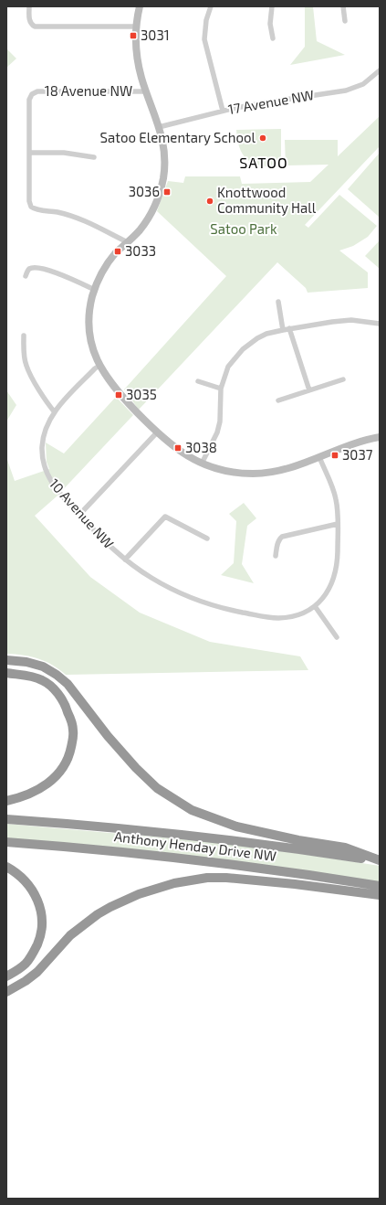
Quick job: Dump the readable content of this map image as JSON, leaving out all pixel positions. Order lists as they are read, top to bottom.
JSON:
{
  "streets": {
    "highway": ["Anthony Henday Drive NW"],
    "street": ["18 Avenue NW", "17 Avenue NW", "10 Avenue NW"]
  },
  "districts": ["SATOO"],
  "parks": ["Satoo Park"],
  "places": {
    "transit": [
      "3031",
      "3036",
      "3033",
      "3035",
      "3038",
      "3037"
    ],
    "other": ["Satoo Elementary School", "Knottwood Community Hall"]
  }
}
